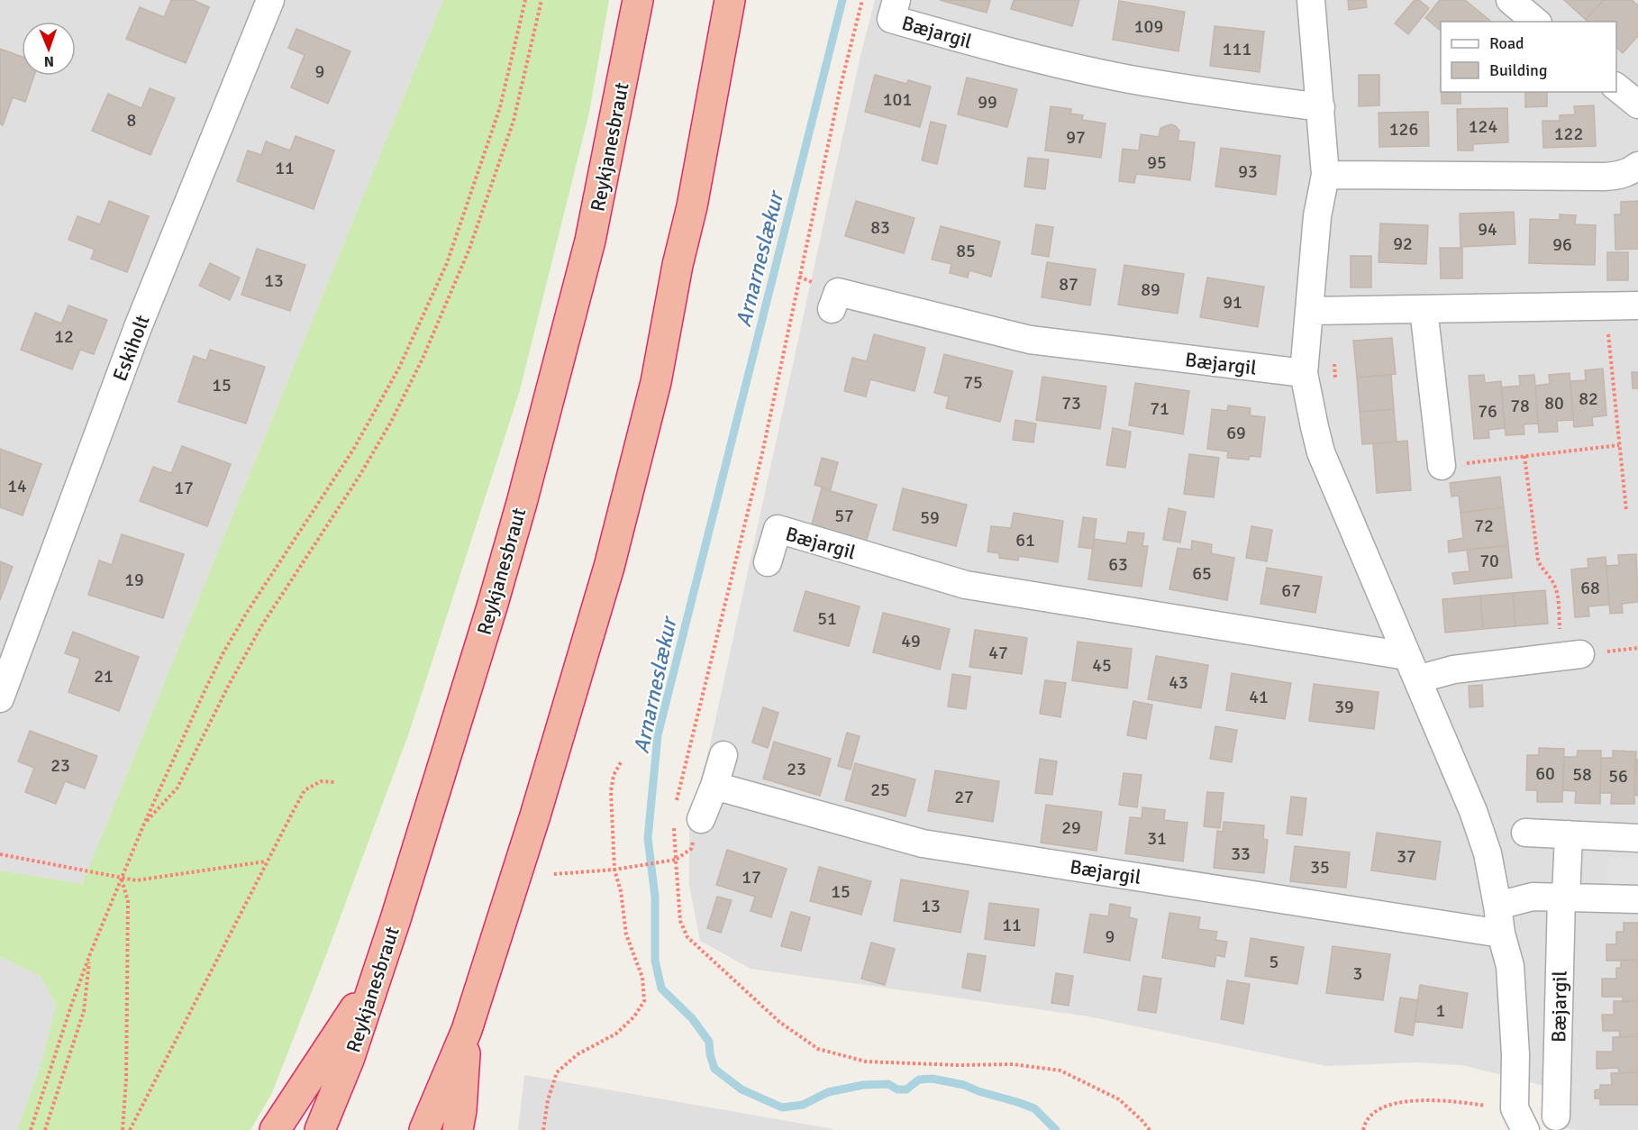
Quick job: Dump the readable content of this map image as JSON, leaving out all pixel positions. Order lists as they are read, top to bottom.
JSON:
{
  "streets": {
    "highway": ["Reykjanesbraut"],
    "street": ["Bæjargil", "Eskiholt"]
  },
  "water": ["Arnarneslækur"],
  "house_numbers": [
    "109",
    "111",
    "9",
    "101",
    "99",
    "8",
    "124",
    "126",
    "122",
    "97",
    "95",
    "11",
    "93",
    "83",
    "94",
    "92",
    "96",
    "85",
    "13",
    "87",
    "89",
    "91",
    "12",
    "75",
    "15",
    "82",
    "73",
    "80",
    "78",
    "71",
    "76",
    "69",
    "14",
    "17",
    "57",
    "59",
    "72",
    "61",
    "70",
    "63",
    "65",
    "19",
    "68",
    "67",
    "51",
    "49",
    "47",
    "45",
    "21",
    "43",
    "41",
    "39",
    "23",
    "23",
    "60",
    "58",
    "56",
    "25",
    "27",
    "29",
    "31",
    "33",
    "37",
    "35",
    "17",
    "15",
    "13",
    "11",
    "9",
    "5",
    "3",
    "1"
  ],
  "legend": ["Road", "Building"],
  "north": "bottom"
}
